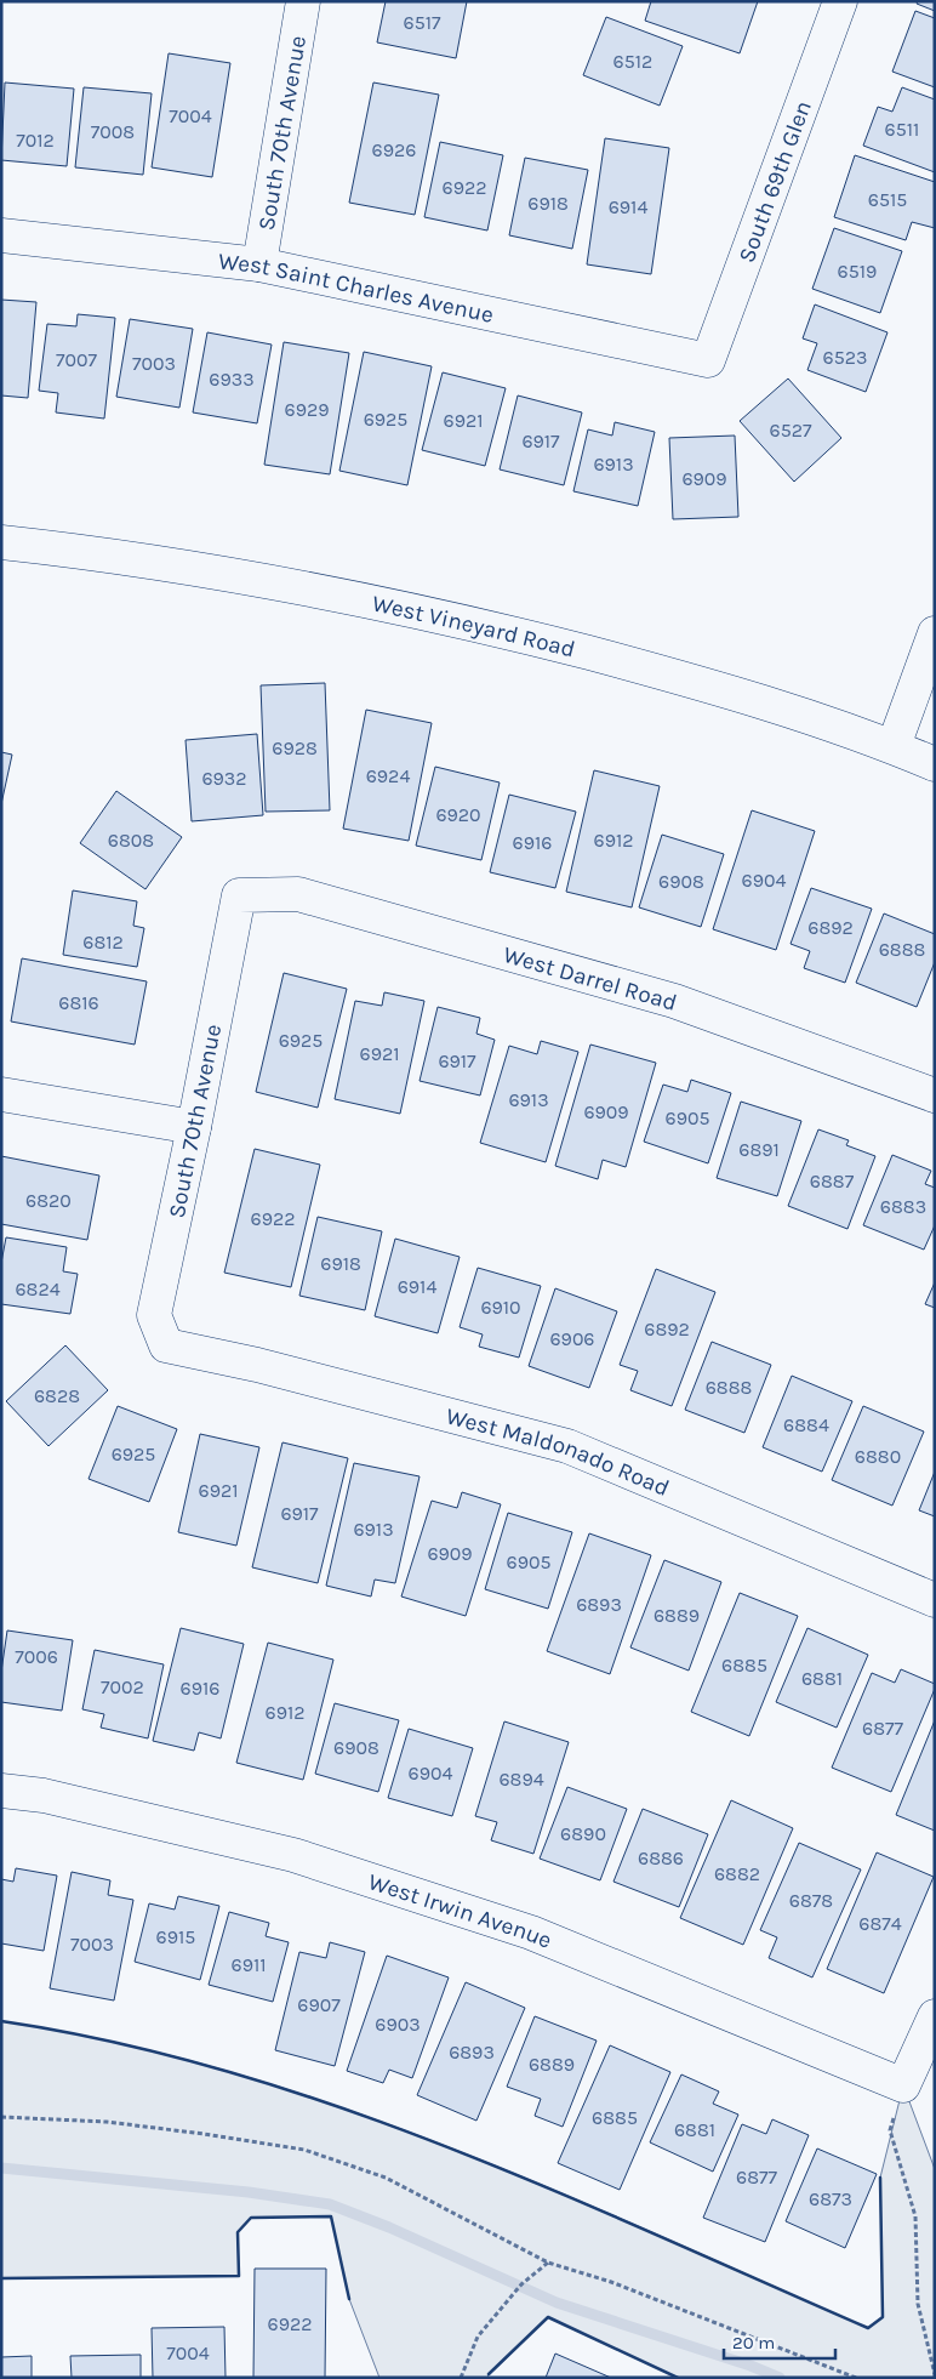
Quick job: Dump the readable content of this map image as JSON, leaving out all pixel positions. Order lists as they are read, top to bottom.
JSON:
{
  "streets": {
    "street": [
      "South 70th Avenue",
      "South 69th Glen",
      "West Saint Charles Avenue",
      "West Vineyard Road",
      "West Darrel Road",
      "West Maldonado Road",
      "West Irwin Avenue"
    ]
  },
  "crossings": [
    ["South 70th Avenue", "West Saint Charles Avenue"],
    ["South 70th Avenue", "West Darrel Road"],
    ["South 70th Avenue", "West Maldonado Road"],
    ["South 69th Glen", "West Saint Charles Avenue"]
  ],
  "house_numbers": [
    "6517",
    "6512",
    "7004",
    "6511",
    "7008",
    "7012",
    "6926",
    "6922",
    "6515",
    "6918",
    "6914",
    "6519",
    "6523",
    "7007",
    "7003",
    "6933",
    "6929",
    "6925",
    "6921",
    "6527",
    "6917",
    "6913",
    "6909",
    "6928",
    "6924",
    "6932",
    "6920",
    "6808",
    "6912",
    "6916",
    "6904",
    "6908",
    "6892",
    "6812",
    "6888",
    "6816",
    "6925",
    "6921",
    "6917",
    "6913",
    "6909",
    "6905",
    "6891",
    "6887",
    "6820",
    "6883",
    "6922",
    "6918",
    "6914",
    "6824",
    "6910",
    "6892",
    "6906",
    "6888",
    "6828",
    "6884",
    "6925",
    "6880",
    "6921",
    "6917",
    "6913",
    "6909",
    "6905",
    "6893",
    "6889",
    "7006",
    "6885",
    "6881",
    "7002",
    "6916",
    "6912",
    "6877",
    "6908",
    "6904",
    "6894",
    "6890",
    "6886",
    "6882",
    "6878",
    "6874",
    "6915",
    "7003",
    "6911",
    "6907",
    "6903",
    "6893",
    "6889",
    "6885",
    "6881",
    "6877",
    "6873",
    "6922",
    "7004"
  ],
  "scale_bar": "20 m"
}
